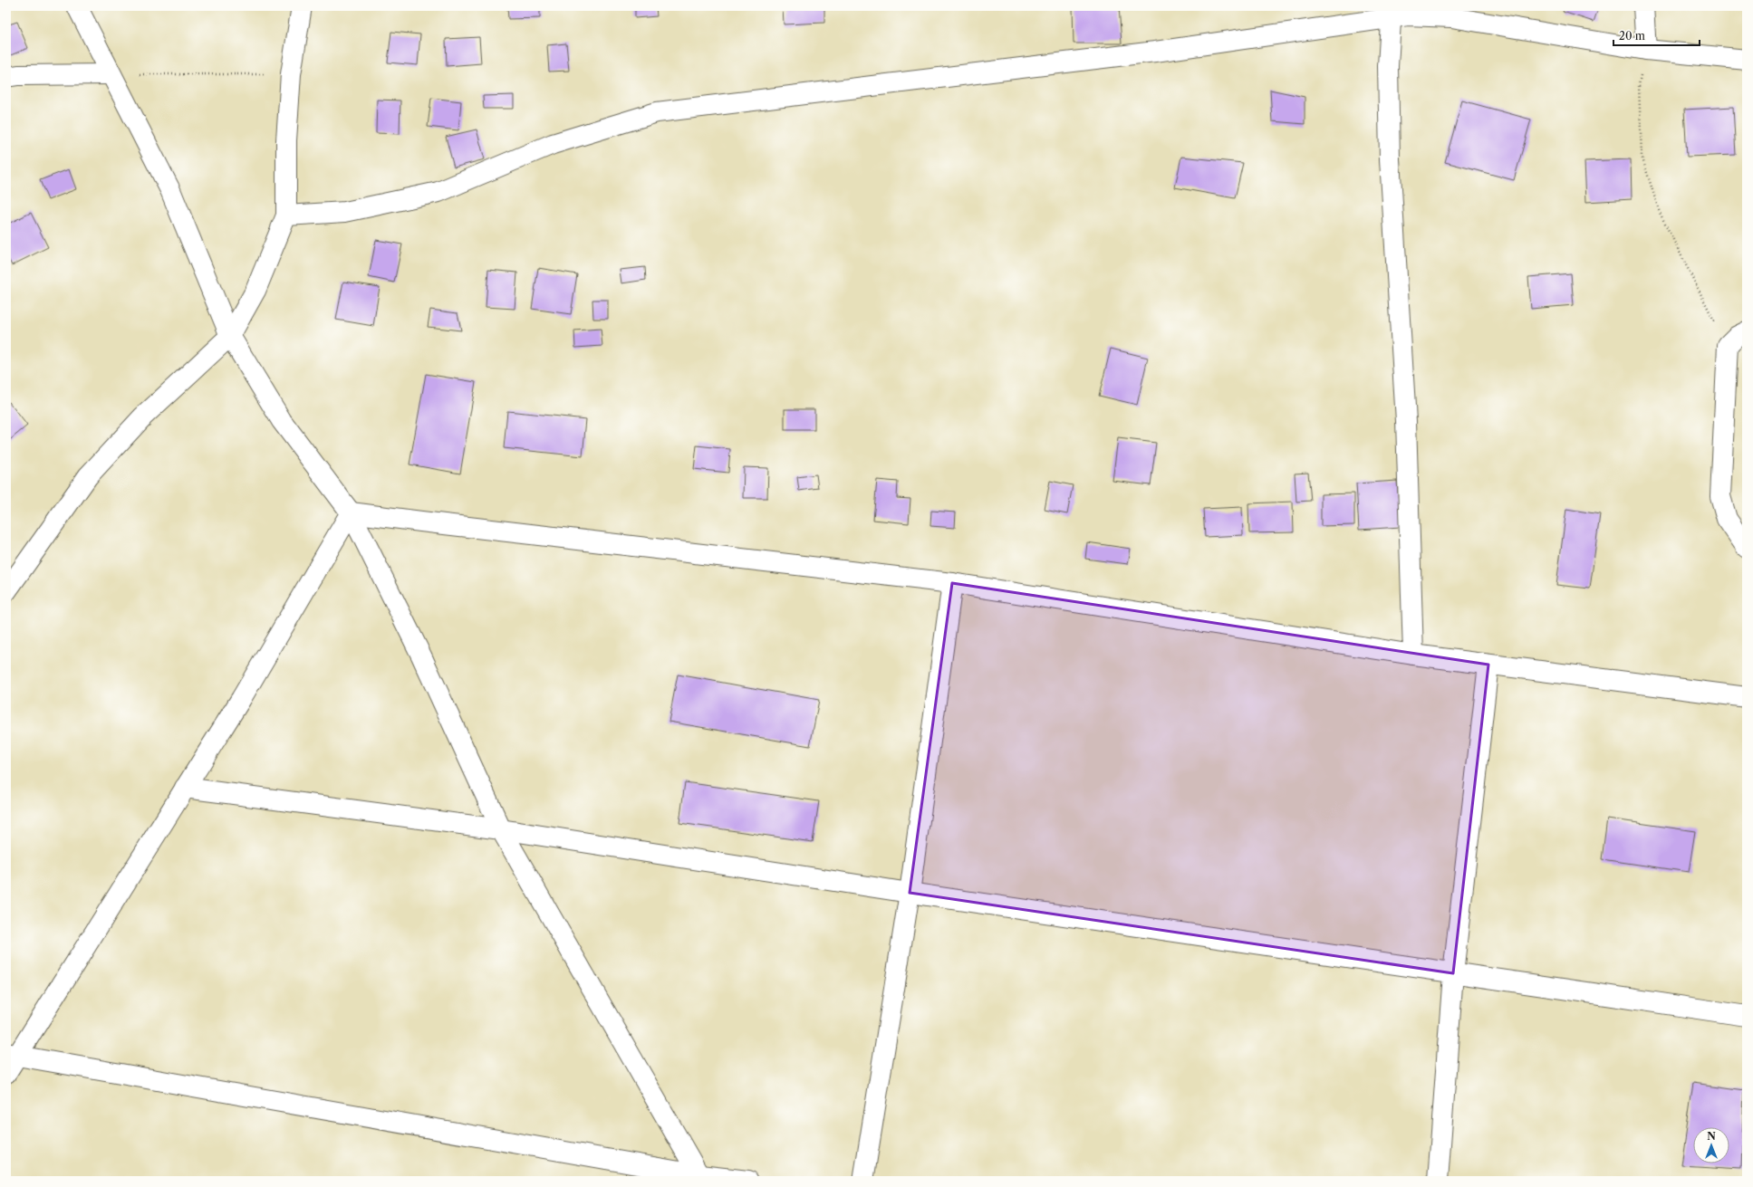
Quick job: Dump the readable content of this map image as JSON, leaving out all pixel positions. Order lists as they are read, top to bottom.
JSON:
{
  "scale_bar": "20 m",
  "north": "top"
}
